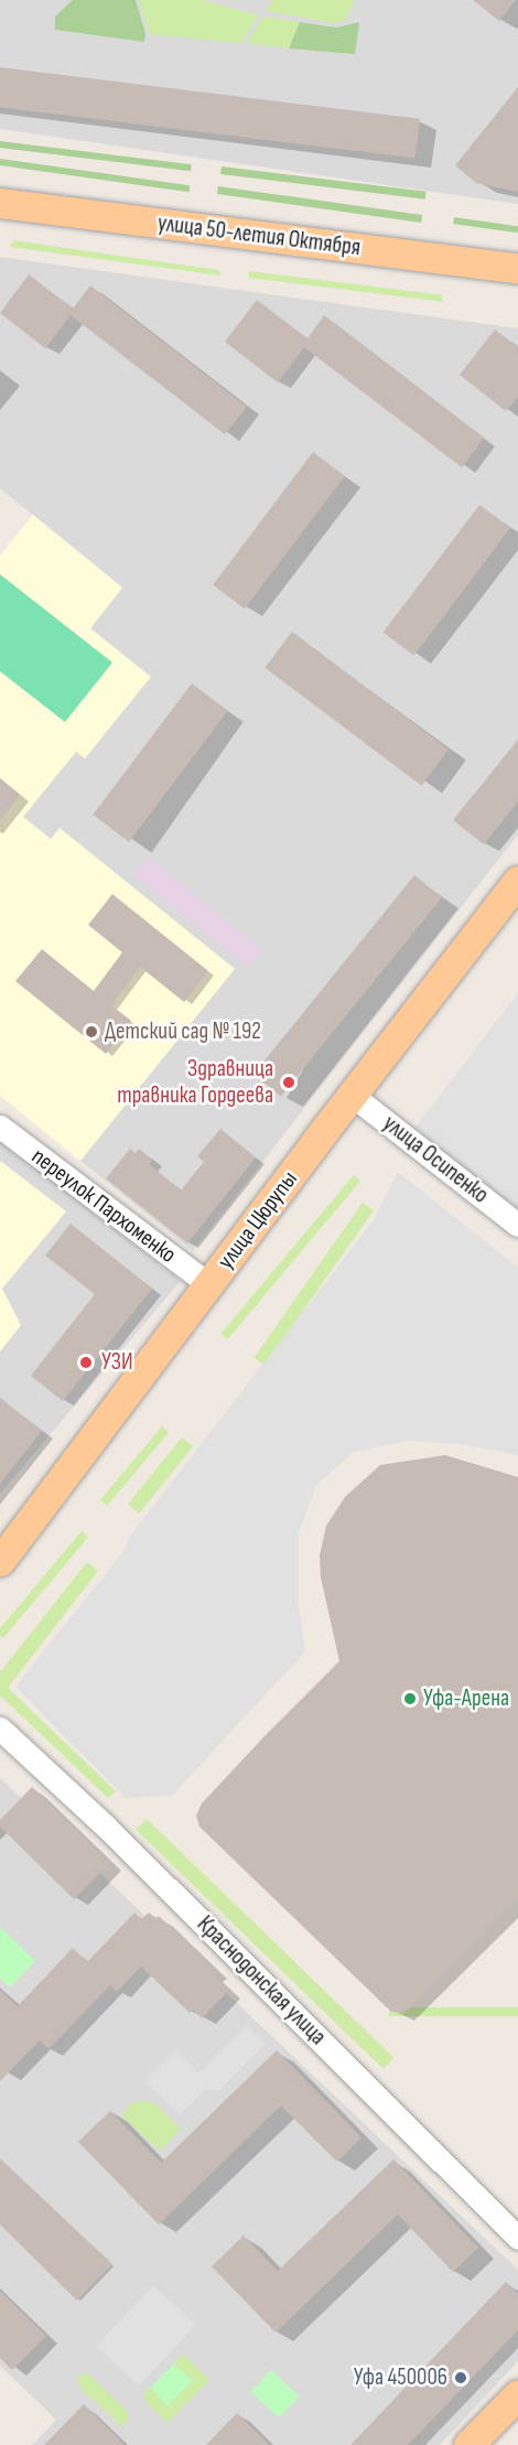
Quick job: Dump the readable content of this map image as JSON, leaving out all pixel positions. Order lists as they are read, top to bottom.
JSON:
{
  "streets": {
    "main road": ["улица 50-летия Октября", "улица Цюрупы"],
    "street": ["улица Осипенко", "переулок Пархоменко", "Краснодонская улица"]
  },
  "crossings": [
    ["улица Осипенко", "улица Цюрупы"],
    ["переулок Пархоменко", "улица Цюрупы"]
  ],
  "places": [
    "Детский сад № 192",
    "Здравница травника Гордеева",
    "УЗИ",
    "Уфа-Арена",
    "Уфа 450006"
  ]
}
